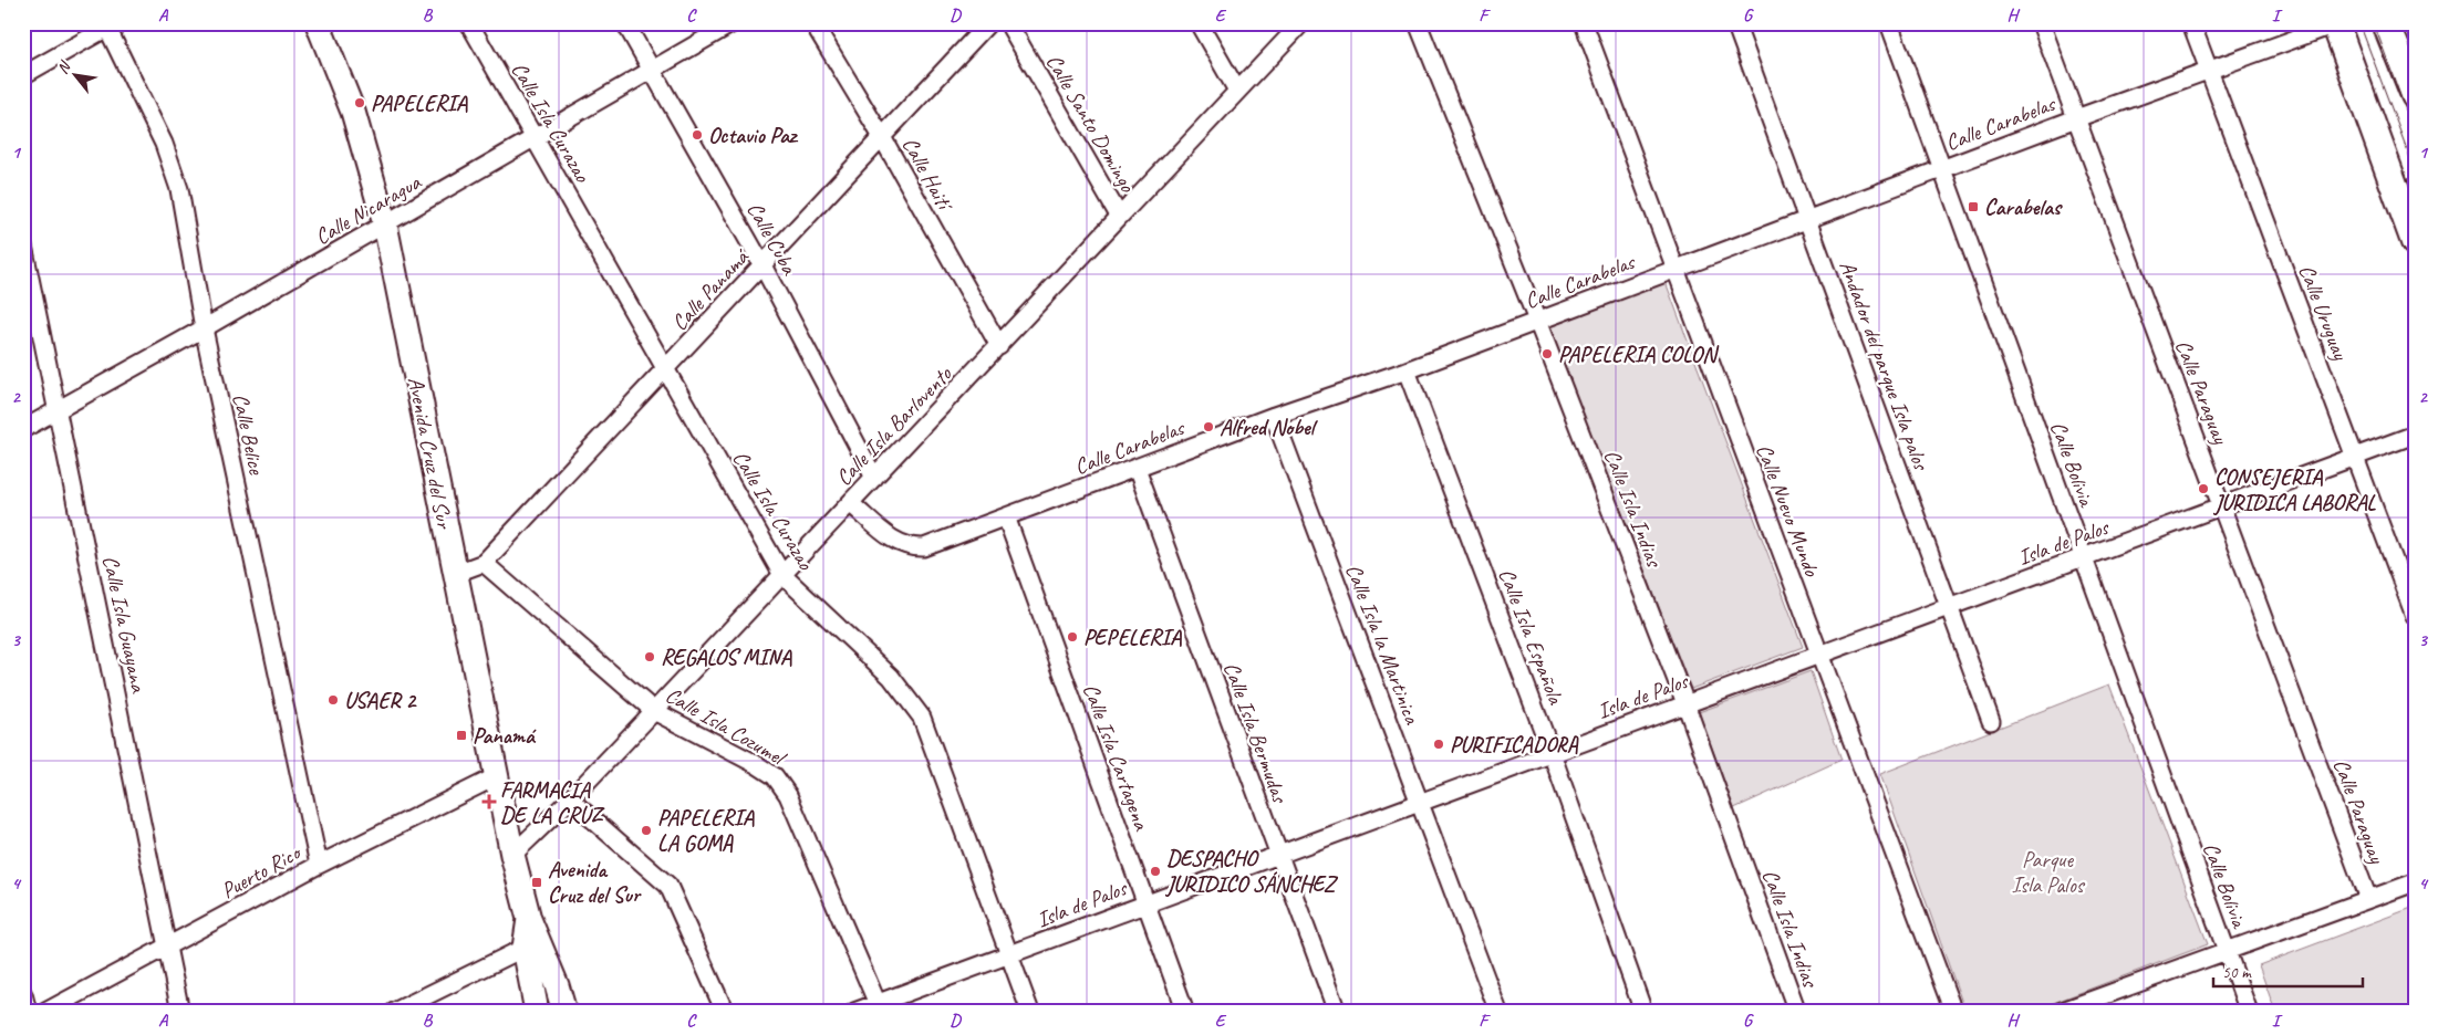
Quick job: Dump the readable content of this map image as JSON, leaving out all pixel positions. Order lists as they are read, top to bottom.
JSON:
{
  "streets": {
    "main road": ["Avenida Cruz del Sur"],
    "street": [
      "Calle Isla Curazao",
      "Calle Santo Domingo",
      "Calle Carabelas",
      "Calle Haití",
      "Calle Nicaragua",
      "Calle Cuba",
      "Calle Panamá",
      "Calle Uruguay",
      "Andador del parque Isla palos",
      "Calle Paraguay",
      "Calle Isla Barlovento",
      "Calle Belice",
      "Calle Bolivia",
      "Calle Isla Indias",
      "Calle Nuevo Mundo",
      "Isla de Palos",
      "Calle Isla Guayana",
      "Calle Isla Española",
      "Calle Isla la Martinica",
      "Calle Isla Cozumel",
      "Calle Isla Bermudas",
      "Calle Isla Cartagena",
      "Puerto Rico"
    ]
  },
  "crossings": [
    ["Calle Isla Curazao", "Calle Nicaragua"],
    ["Calle Isla Curazao", "Calle Panamá"],
    ["Calle Isla Curazao", "Calle Isla Barlovento"],
    ["Calle Isla Curazao", "Isla de Palos"],
    ["Calle Santo Domingo", "Calle Isla Barlovento"],
    ["Calle Carabelas", "Calle Uruguay"],
    ["Calle Carabelas", "Andador del parque Isla palos"],
    ["Calle Carabelas", "Calle Paraguay"],
    ["Calle Carabelas", "Calle Isla Barlovento"],
    ["Calle Carabelas", "Calle Bolivia"],
    ["Calle Carabelas", "Calle Isla Indias"],
    ["Calle Carabelas", "Calle Nuevo Mundo"],
    ["Calle Carabelas", "Calle Isla Española"],
    ["Calle Carabelas", "Calle Isla la Martinica"],
    ["Calle Carabelas", "Calle Isla Bermudas"],
    ["Calle Carabelas", "Calle Isla Cartagena"],
    ["Calle Haití", "Calle Panamá"],
    ["Calle Haití", "Calle Isla Barlovento"],
    ["Calle Nicaragua", "Calle Cuba"],
    ["Calle Nicaragua", "Calle Belice"],
    ["Calle Nicaragua", "Avenida Cruz del Sur"],
    ["Calle Nicaragua", "Calle Isla Guayana"],
    ["Calle Cuba", "Calle Panamá"],
    ["Calle Cuba", "Calle Isla Barlovento"],
    ["Calle Panamá", "Avenida Cruz del Sur"],
    ["Calle Panamá", "Calle Isla Cozumel"],
    ["Calle Uruguay", "Isla de Palos"],
    ["Andador del parque Isla palos", "Isla de Palos"],
    ["Calle Paraguay", "Isla de Palos"],
    ["Calle Isla Barlovento", "Avenida Cruz del Sur"],
    ["Calle Isla Barlovento", "Calle Isla Cozumel"],
    ["Calle Belice", "Puerto Rico"],
    ["Avenida Cruz del Sur", "Puerto Rico"],
    ["Calle Bolivia", "Isla de Palos"],
    ["Calle Isla Indias", "Isla de Palos"],
    ["Calle Nuevo Mundo", "Isla de Palos"],
    ["Isla de Palos", "Calle Isla Española"],
    ["Isla de Palos", "Calle Isla la Martinica"],
    ["Isla de Palos", "Calle Isla Cozumel"],
    ["Isla de Palos", "Calle Isla Bermudas"],
    ["Isla de Palos", "Calle Isla Cartagena"],
    ["Calle Isla Guayana", "Puerto Rico"]
  ],
  "parks": ["Parque Isla Palos"],
  "places": {
    "other": [
      "PAPELERIA",
      "Octavio Paz",
      "PAPELERIA COLON",
      "Alfred Nobel",
      "CONSEJERIA JURIDICA LABORAL",
      "PEPELERIA",
      "REGALOS MINA",
      "USAER 2",
      "PURIFICADORA",
      "PAPELERIA LA GOMA",
      "DESPACHO JURIDICO SÁNCHEZ"
    ],
    "transit": ["Carabelas", "Panamá", "Avenida Cruz del Sur"],
    "health": ["FARMACIA DE LA CRUZ"]
  },
  "scale_bar": "50 m",
  "north": "top left",
  "grid": {
    "columns": [
      "A",
      "B",
      "C",
      "D",
      "E",
      "F",
      "G",
      "H",
      "I"
    ],
    "rows": [
      "1",
      "2",
      "3",
      "4"
    ]
  }
}
